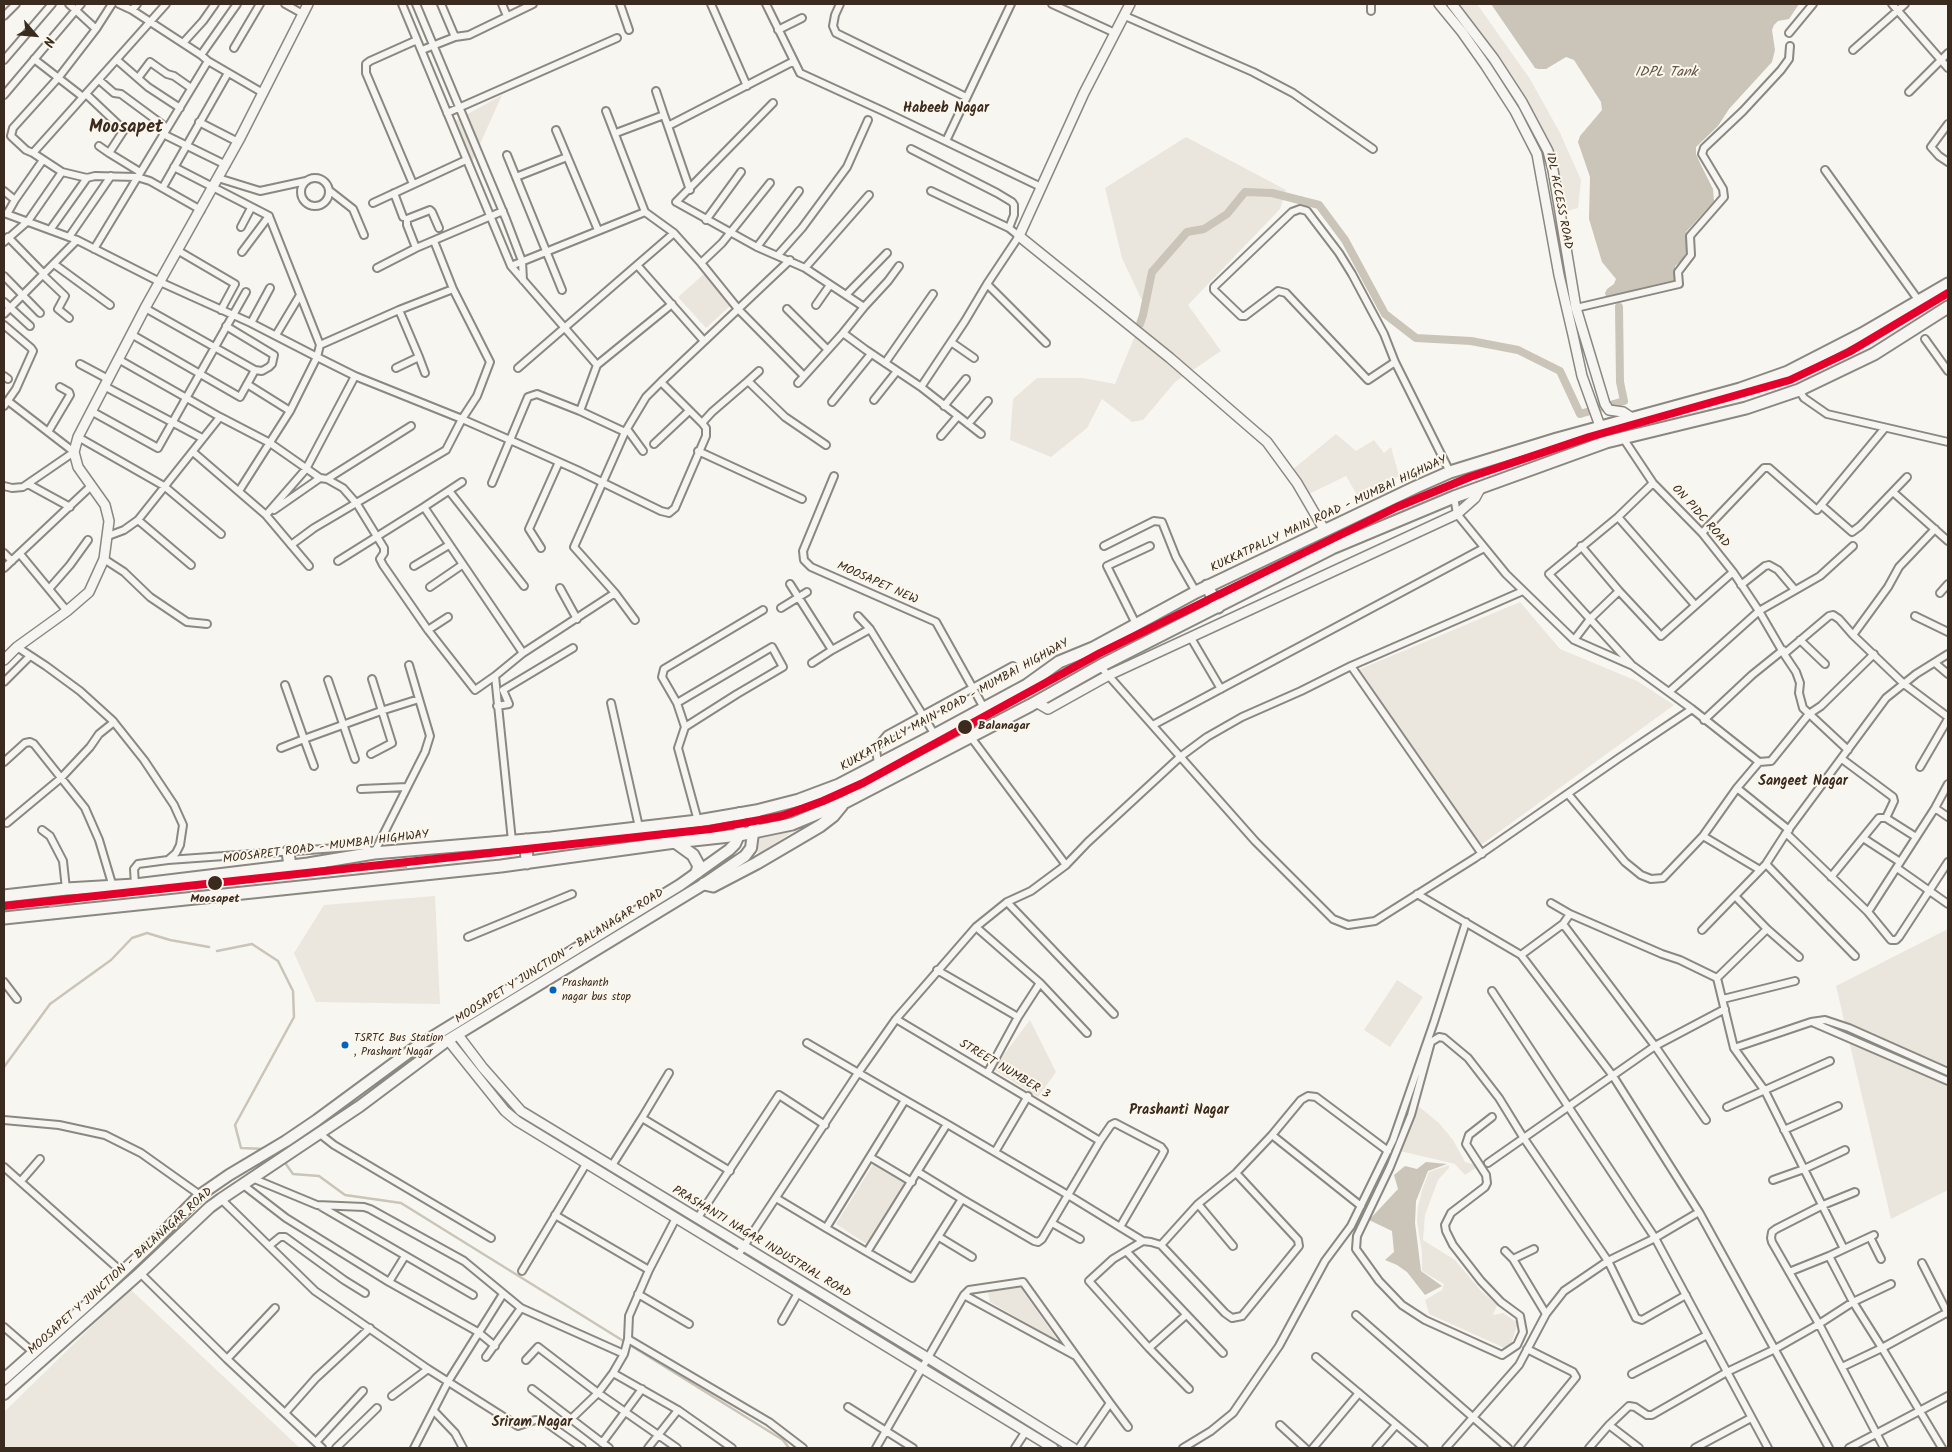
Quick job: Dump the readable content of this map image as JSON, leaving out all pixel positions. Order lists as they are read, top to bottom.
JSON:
{
  "streets": {
    "highway": ["KUKKATPALLY MAIN ROAD - MUMBAI HIGHWAY", "MOOSAPET ROAD - MUMBAI HIGHWAY"],
    "main road": ["MOOSAPET Y JUNCTION - BALANAGAR ROAD"],
    "street": [
      "IDL ACCESS ROAD",
      "ON PIDC ROAD",
      "MOOSAPET NEW",
      "STREET NUMBER 3",
      "PRASHANTI NAGAR INDUSTRIAL ROAD"
    ]
  },
  "crossings": [
    ["IDL ACCESS ROAD", "KUKKATPALLY MAIN ROAD - MUMBAI HIGHWAY"],
    ["KUKKATPALLY MAIN ROAD - MUMBAI HIGHWAY", "MOOSAPET NEW"],
    ["KUKKATPALLY MAIN ROAD - MUMBAI HIGHWAY", "MOOSAPET ROAD - MUMBAI HIGHWAY"],
    ["KUKKATPALLY MAIN ROAD - MUMBAI HIGHWAY", "MOOSAPET Y JUNCTION - BALANAGAR ROAD"],
    ["MOOSAPET Y JUNCTION - BALANAGAR ROAD", "PRASHANTI NAGAR INDUSTRIAL ROAD"]
  ],
  "districts": [
    "Habeeb Nagar",
    "Moosapet",
    "Sangeet Nagar",
    "Prashanti Nagar",
    "Sriram Nagar"
  ],
  "water": ["IDPL Tank"],
  "places": [
    "Balanagar",
    "Moosapet",
    "Prashanth nagar bus stop",
    "TSRTC Bus Station , Prashant Nagar"
  ],
  "north": "bottom right"
}
